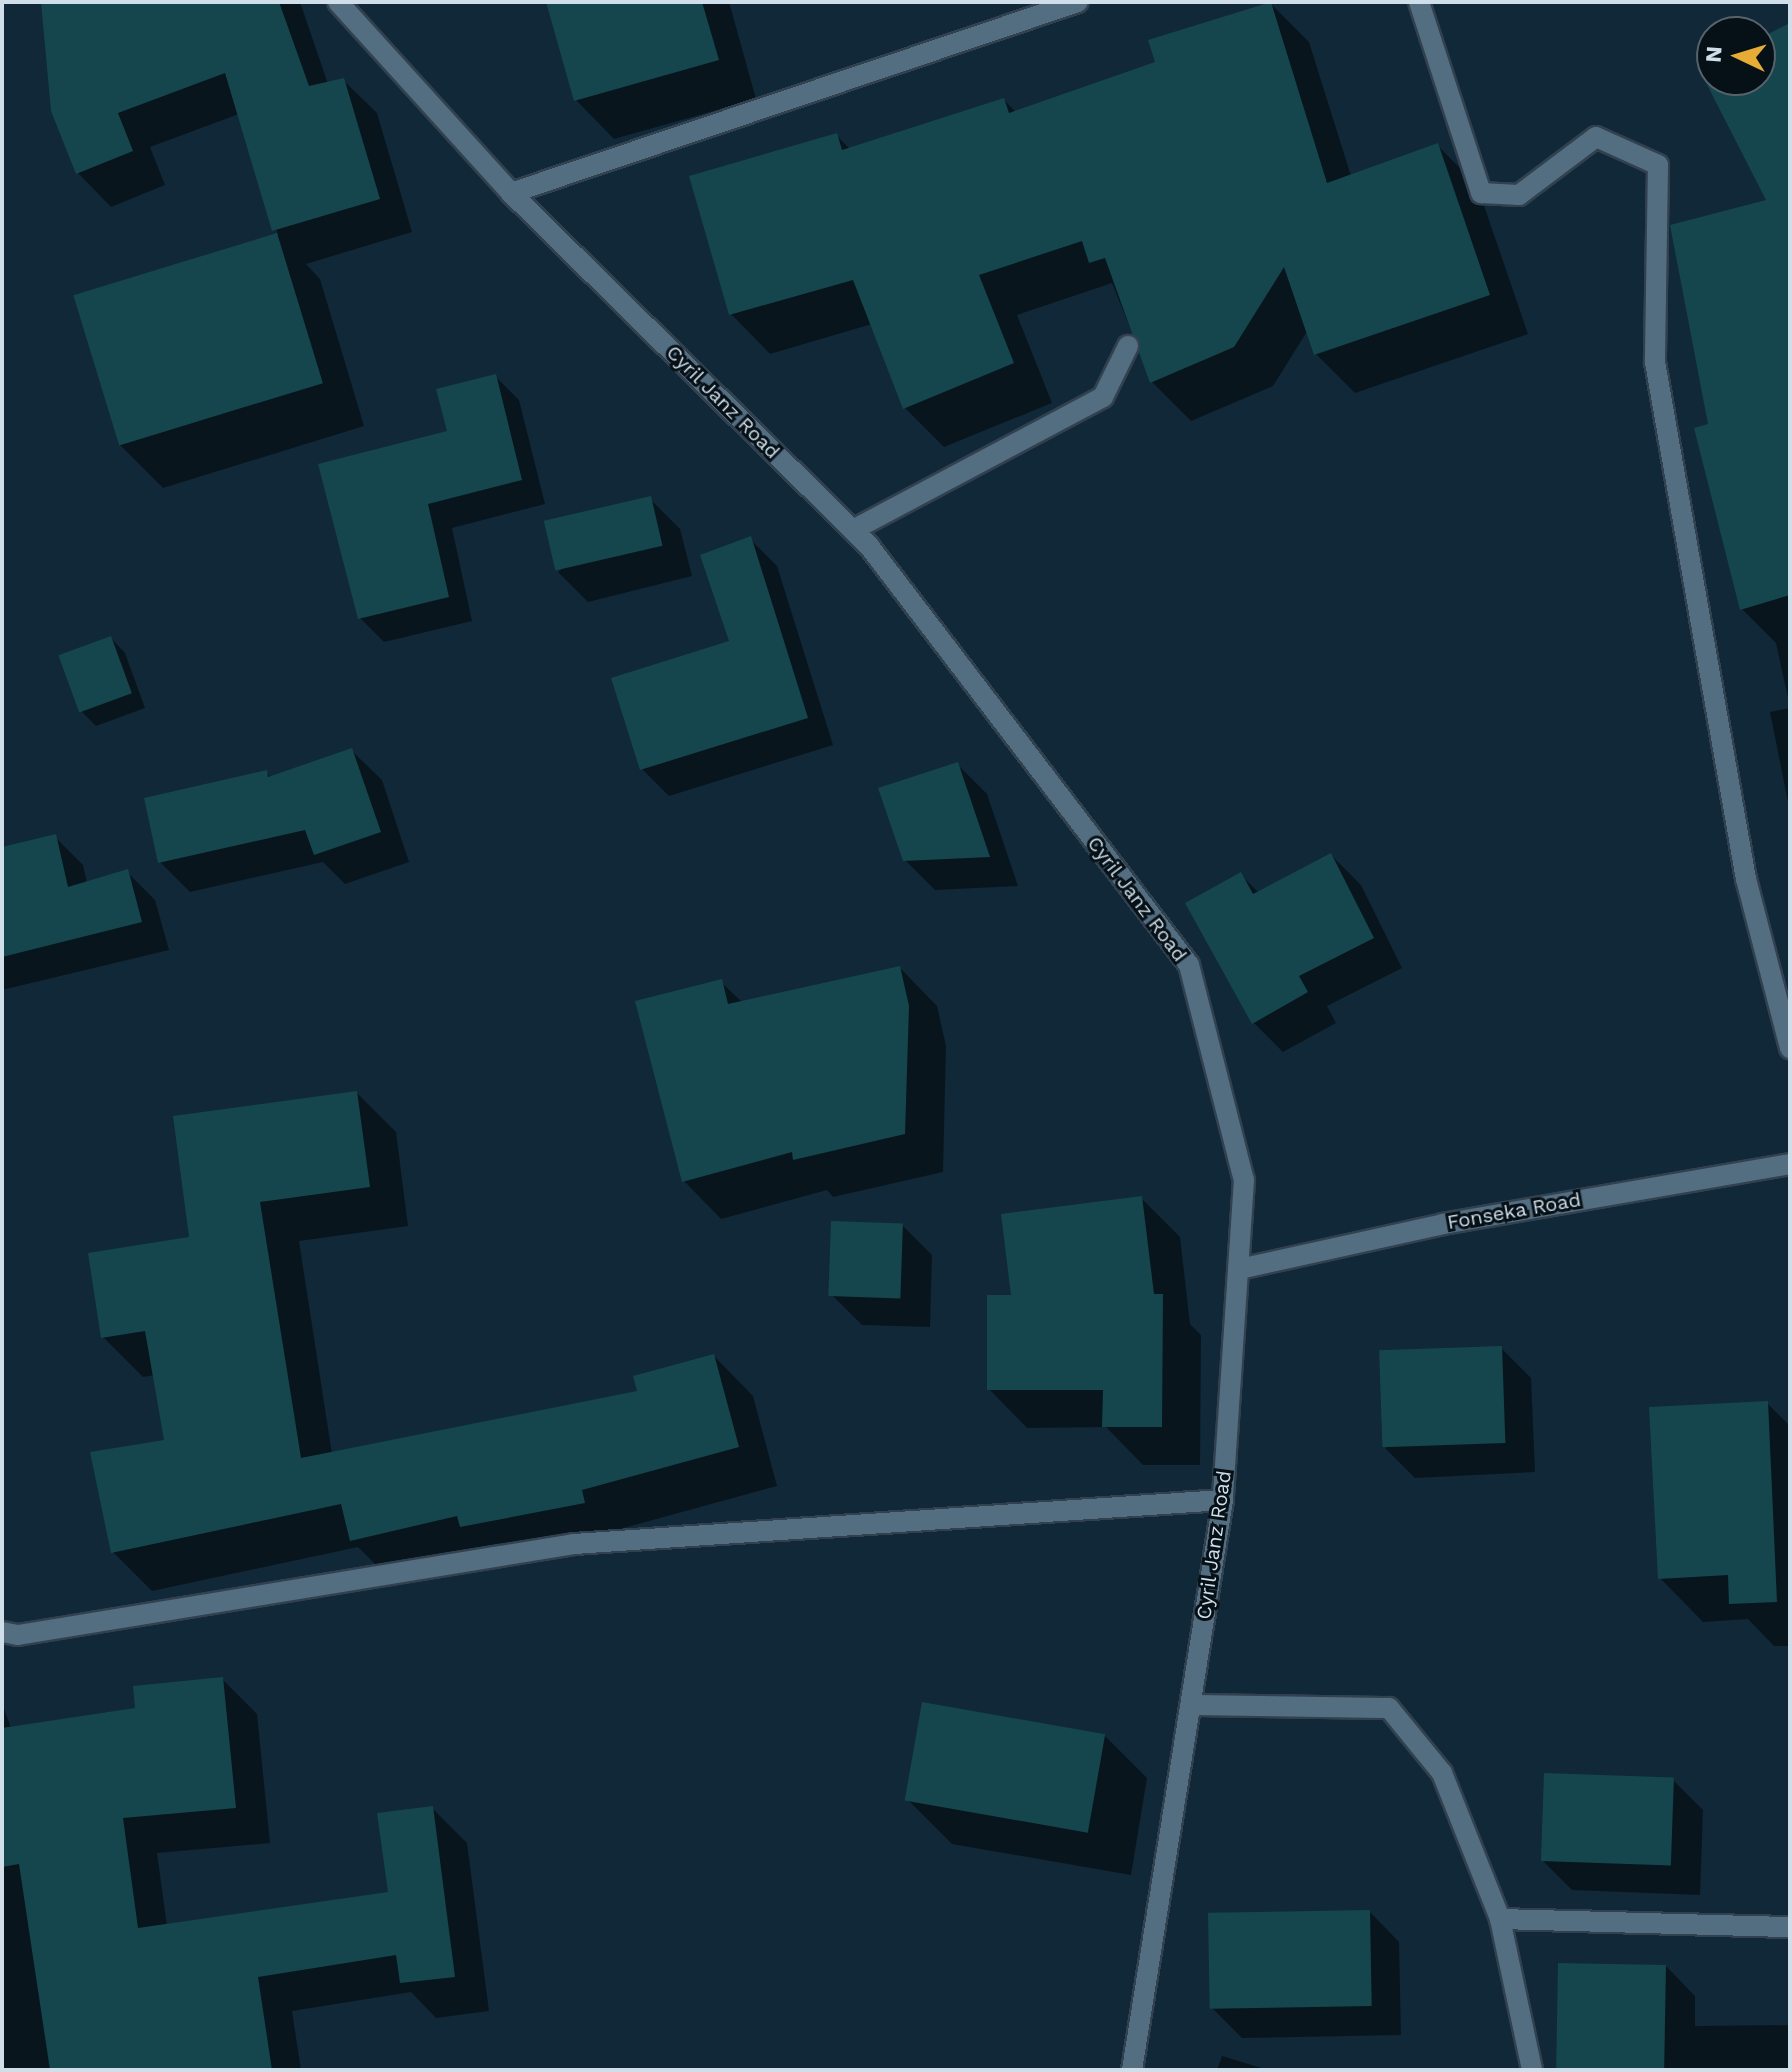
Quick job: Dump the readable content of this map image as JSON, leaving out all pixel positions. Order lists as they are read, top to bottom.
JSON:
{
  "streets": {
    "street": ["Cyril Janz Road", "Fonseka Road"]
  },
  "crossings": [
    ["Cyril Janz Road", "Fonseka Road"]
  ],
  "north": "left"
}
